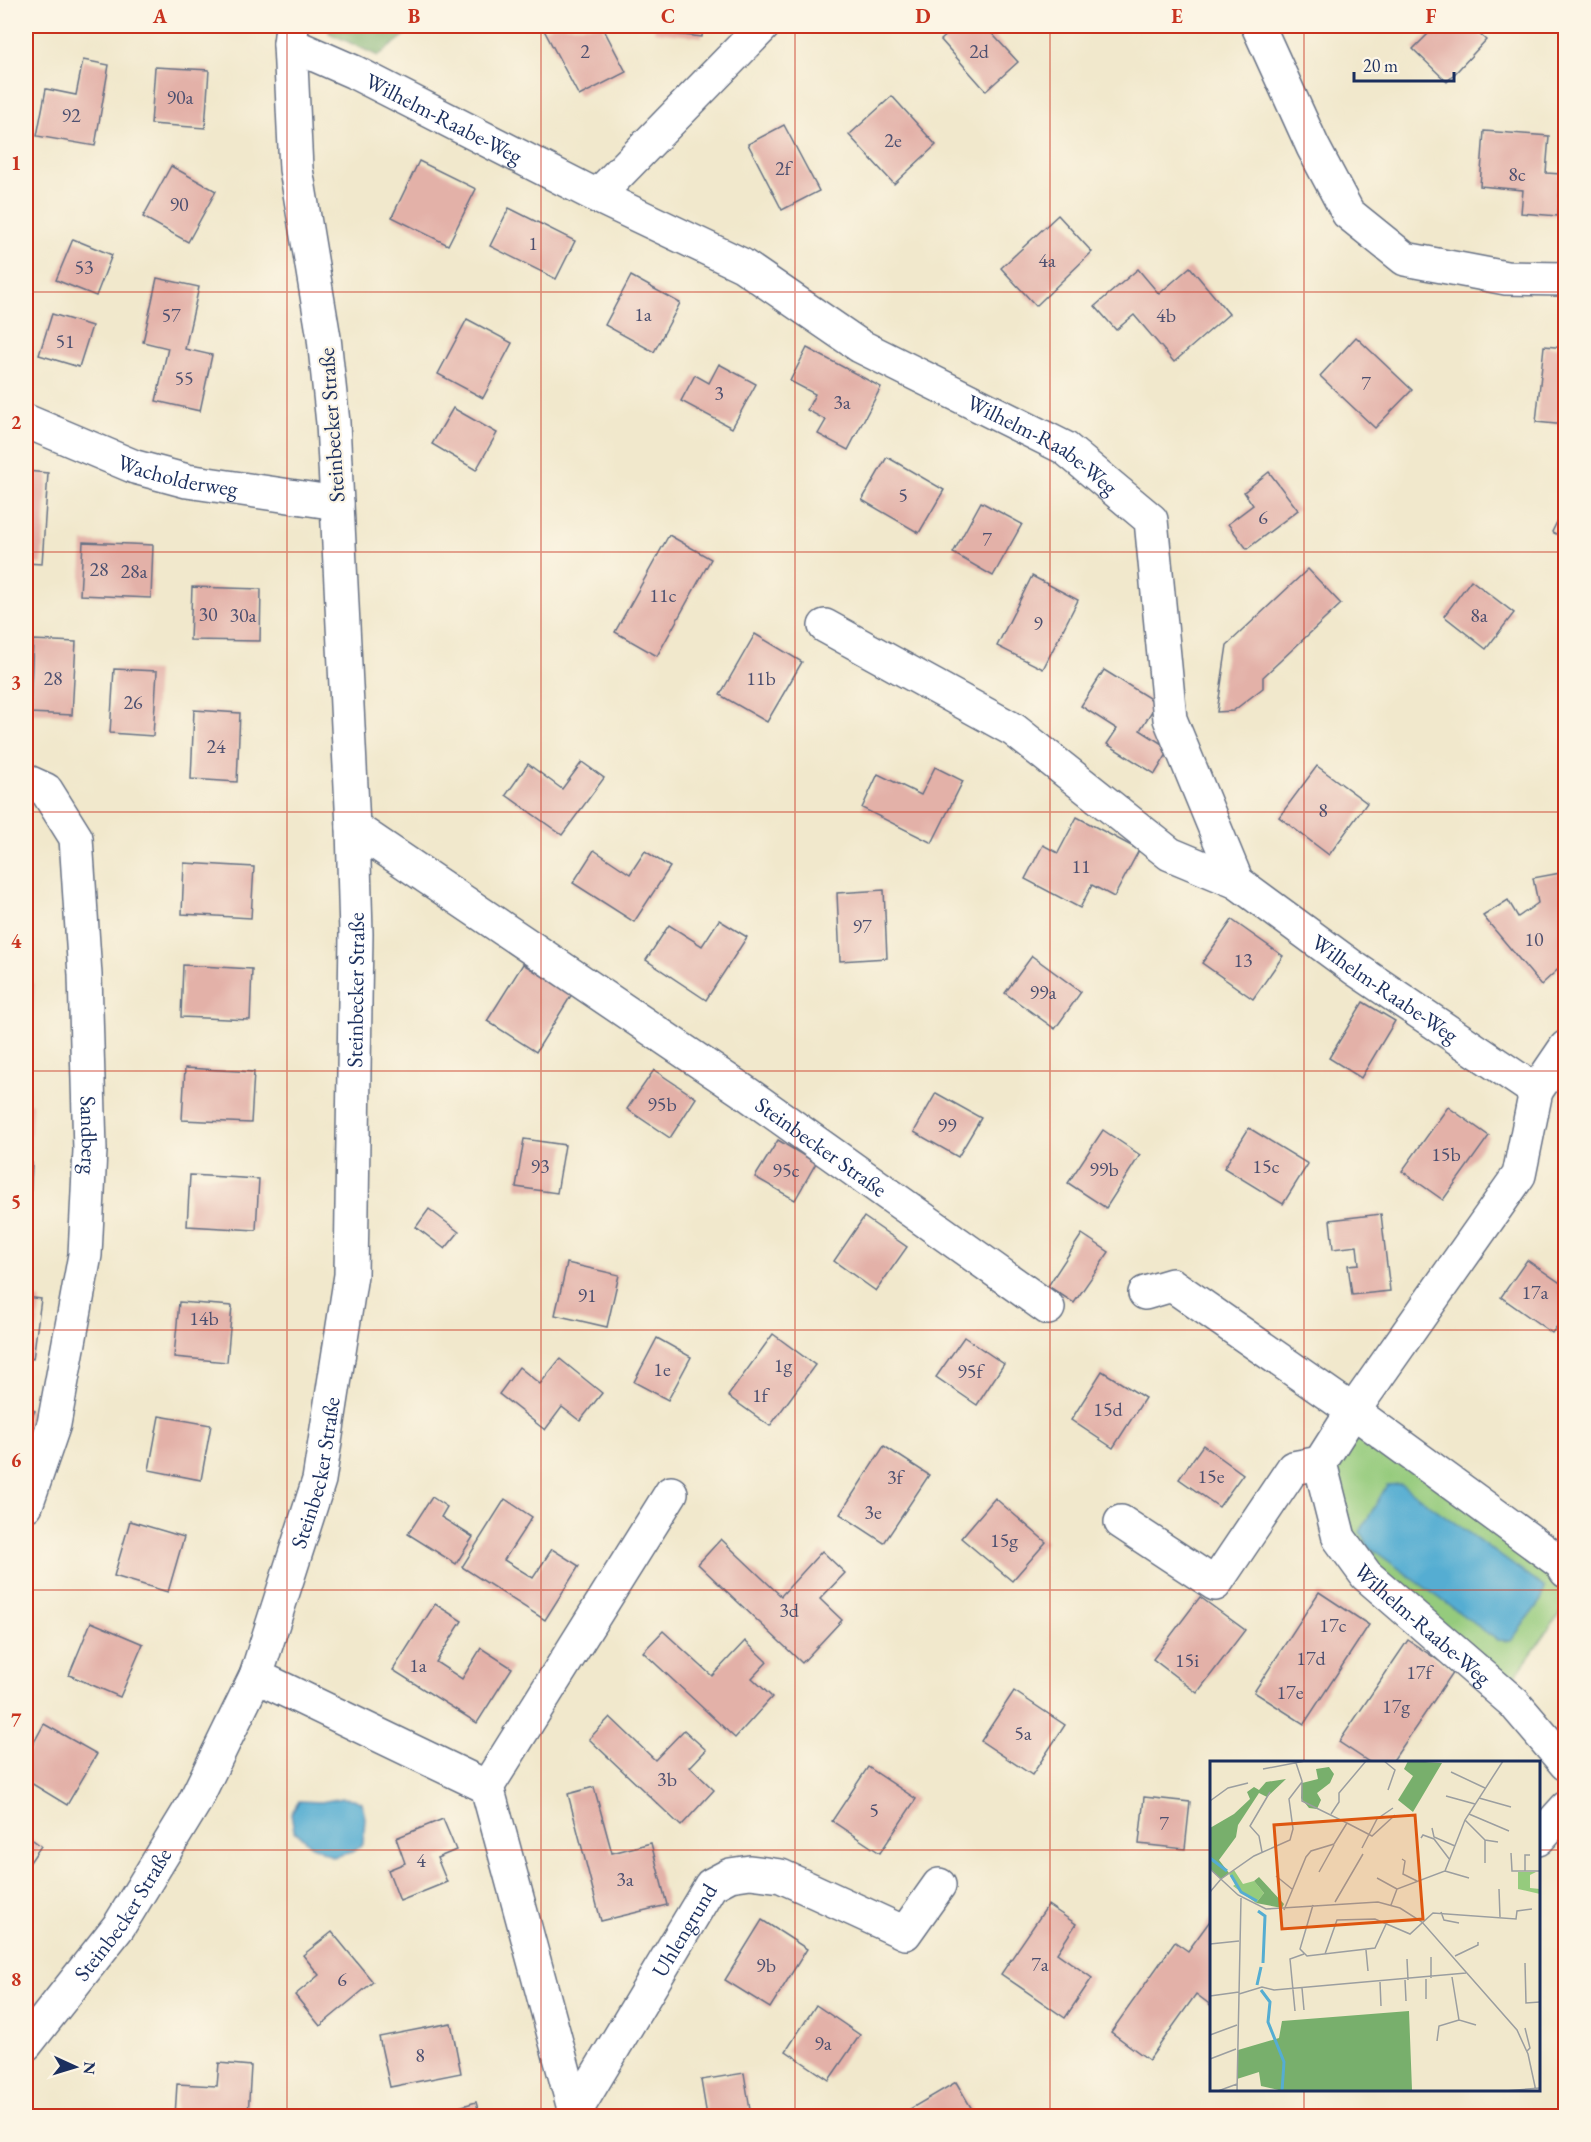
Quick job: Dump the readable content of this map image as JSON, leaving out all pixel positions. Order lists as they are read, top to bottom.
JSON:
{
  "streets": {
    "street": [
      "Wilhelm-Raabe-Weg",
      "Steinbecker Straße",
      "Wacholderweg",
      "Sandberg",
      "Uhlengrund"
    ]
  },
  "crossings": [
    ["Wilhelm-Raabe-Weg", "Steinbecker Straße"],
    ["Steinbecker Straße", "Wacholderweg"]
  ],
  "house_numbers": [
    "2",
    "2d",
    "90a",
    "92",
    "2e",
    "2f",
    "8c",
    "90",
    "1",
    "4a",
    "53",
    "1a",
    "57",
    "4b",
    "51",
    "55",
    "7",
    "3",
    "3a",
    "5",
    "6",
    "7",
    "28",
    "28a",
    "11c",
    "30",
    "30a",
    "8a",
    "9",
    "28",
    "11b",
    "26",
    "24",
    "8",
    "11",
    "97",
    "10",
    "13",
    "99a",
    "95b",
    "99",
    "15b",
    "93",
    "15c",
    "99b",
    "95c",
    "17a",
    "91",
    "14b",
    "1g",
    "1e",
    "95f",
    "1f",
    "15d",
    "15e",
    "3f",
    "3e",
    "15g",
    "3d",
    "17c",
    "17d",
    "15i",
    "1a",
    "17f",
    "17e",
    "17g",
    "5a",
    "3b",
    "5",
    "7",
    "4",
    "3a",
    "7a",
    "9b",
    "6",
    "9a",
    "8"
  ],
  "scale_bar": "20 m",
  "north": "right",
  "grid": {
    "columns": [
      "A",
      "B",
      "C",
      "D",
      "E",
      "F"
    ],
    "rows": [
      "1",
      "2",
      "3",
      "4",
      "5",
      "6",
      "7",
      "8"
    ]
  }
}
